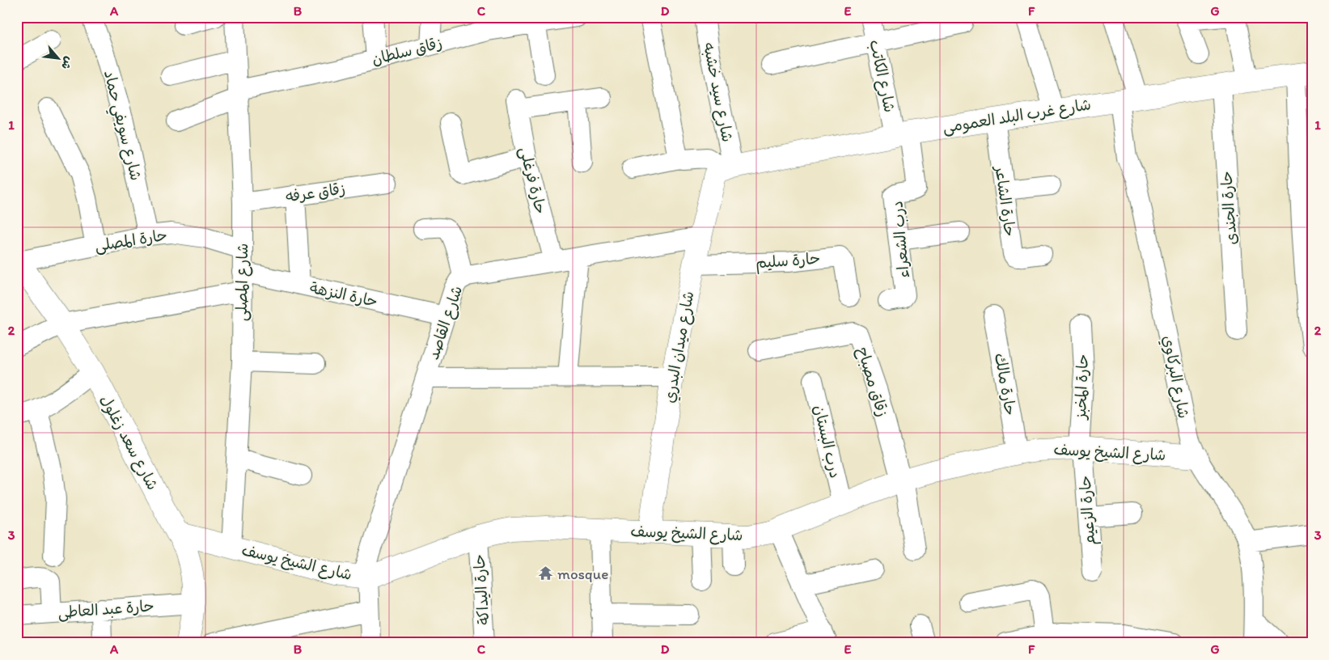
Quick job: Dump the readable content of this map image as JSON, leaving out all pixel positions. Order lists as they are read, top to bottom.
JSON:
{
  "streets": {
    "street": [
      "زقاق سلطان",
      "شارع الكاتب",
      "شارع سيد خشبه",
      "شارع غرب البلد العمومى",
      "شارع سويفي حماد",
      "حارة فرغلى",
      "زقاق عرفه",
      "حارة الشاعر",
      "حارة الجندى",
      "درب الشعراء",
      "حارة المصلى",
      "حارة سليم",
      "شارع المصلى",
      "حارة النزهة",
      "شارع القاصد",
      "شارع ميدان البدري",
      "شارع البركاوي",
      "زقاق مصباح",
      "حارة مالك",
      "حارة المخبز",
      "درب البستان",
      "شارع سعد زغلول",
      "شارع الشيخ يوسف",
      "حارة الزعيم",
      "حارة اليداكة",
      "حارة عبد العاطى"
    ]
  },
  "crossings": [
    ["زقاق سلطان", "شارع المصلى"],
    ["شارع الكاتب", "شارع غرب البلد العمومى"],
    ["شارع الكاتب", "درب الشعراء"],
    ["شارع سيد خشبه", "شارع غرب البلد العمومى"],
    ["شارع سيد خشبه", "شارع ميدان البدري"],
    ["شارع غرب البلد العمومى", "حارة الشاعر"],
    ["شارع غرب البلد العمومى", "حارة الجندى"],
    ["شارع غرب البلد العمومى", "درب الشعراء"],
    ["شارع غرب البلد العمومى", "شارع ميدان البدري"],
    ["شارع غرب البلد العمومى", "شارع البركاوي"],
    ["شارع سويفي حماد", "حارة المصلى"],
    ["حارة فرغلى", "شارع القاصد"],
    ["زقاق عرفه", "شارع المصلى"],
    ["حارة المصلى", "شارع المصلى"],
    ["حارة المصلى", "شارع سعد زغلول"],
    ["حارة سليم", "شارع ميدان البدري"],
    ["شارع المصلى", "حارة النزهة"],
    ["شارع المصلى", "شارع الشيخ يوسف"],
    ["حارة النزهة", "شارع القاصد"],
    ["شارع القاصد", "شارع ميدان البدري"],
    ["شارع القاصد", "شارع الشيخ يوسف"],
    ["شارع ميدان البدري", "شارع الشيخ يوسف"],
    ["شارع البركاوي", "شارع الشيخ يوسف"],
    ["زقاق مصباح", "شارع الشيخ يوسف"],
    ["حارة مالك", "شارع الشيخ يوسف"],
    ["حارة المخبز", "شارع الشيخ يوسف"],
    ["حارة المخبز", "حارة الزعيم"],
    ["درب البستان", "شارع الشيخ يوسف"],
    ["شارع سعد زغلول", "شارع الشيخ يوسف"],
    ["شارع سعد زغلول", "حارة عبد العاطى"],
    ["شارع الشيخ يوسف", "حارة الزعيم"],
    ["شارع الشيخ يوسف", "حارة اليداكة"]
  ],
  "places": {
    "temple": ["mosque"]
  },
  "north": "bottom right",
  "grid": {
    "columns": [
      "A",
      "B",
      "C",
      "D",
      "E",
      "F",
      "G"
    ],
    "rows": ["1", "2", "3"]
  }
}
